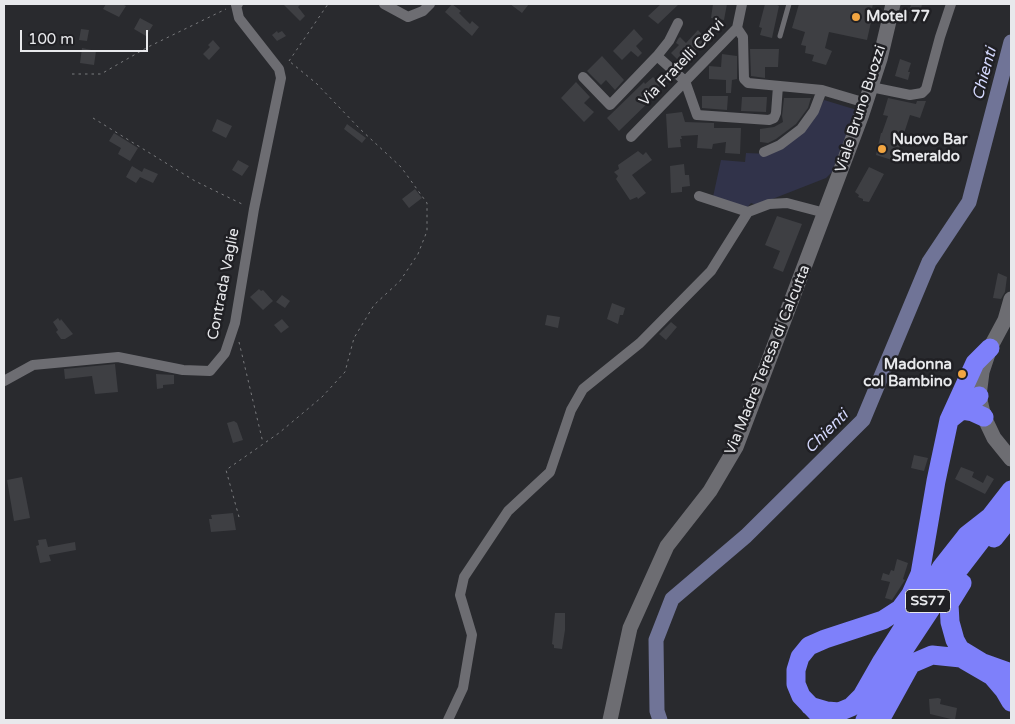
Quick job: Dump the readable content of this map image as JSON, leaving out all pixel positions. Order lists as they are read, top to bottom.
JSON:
{
  "streets": {
    "highway": ["SS77"],
    "main road": ["Viale Bruno Buozzi", "Via Madre Teresa di Calcutta"],
    "street": ["Via Fratelli Cervi", "Contrada Vaglie"]
  },
  "crossings": [
    ["Viale Bruno Buozzi", "Via Madre Teresa di Calcutta"]
  ],
  "water": ["Chienti"],
  "places": ["Motel 77", "Nuovo Bar Smeraldo", "Madonna col Bambino"],
  "scale_bar": "100 m"
}
